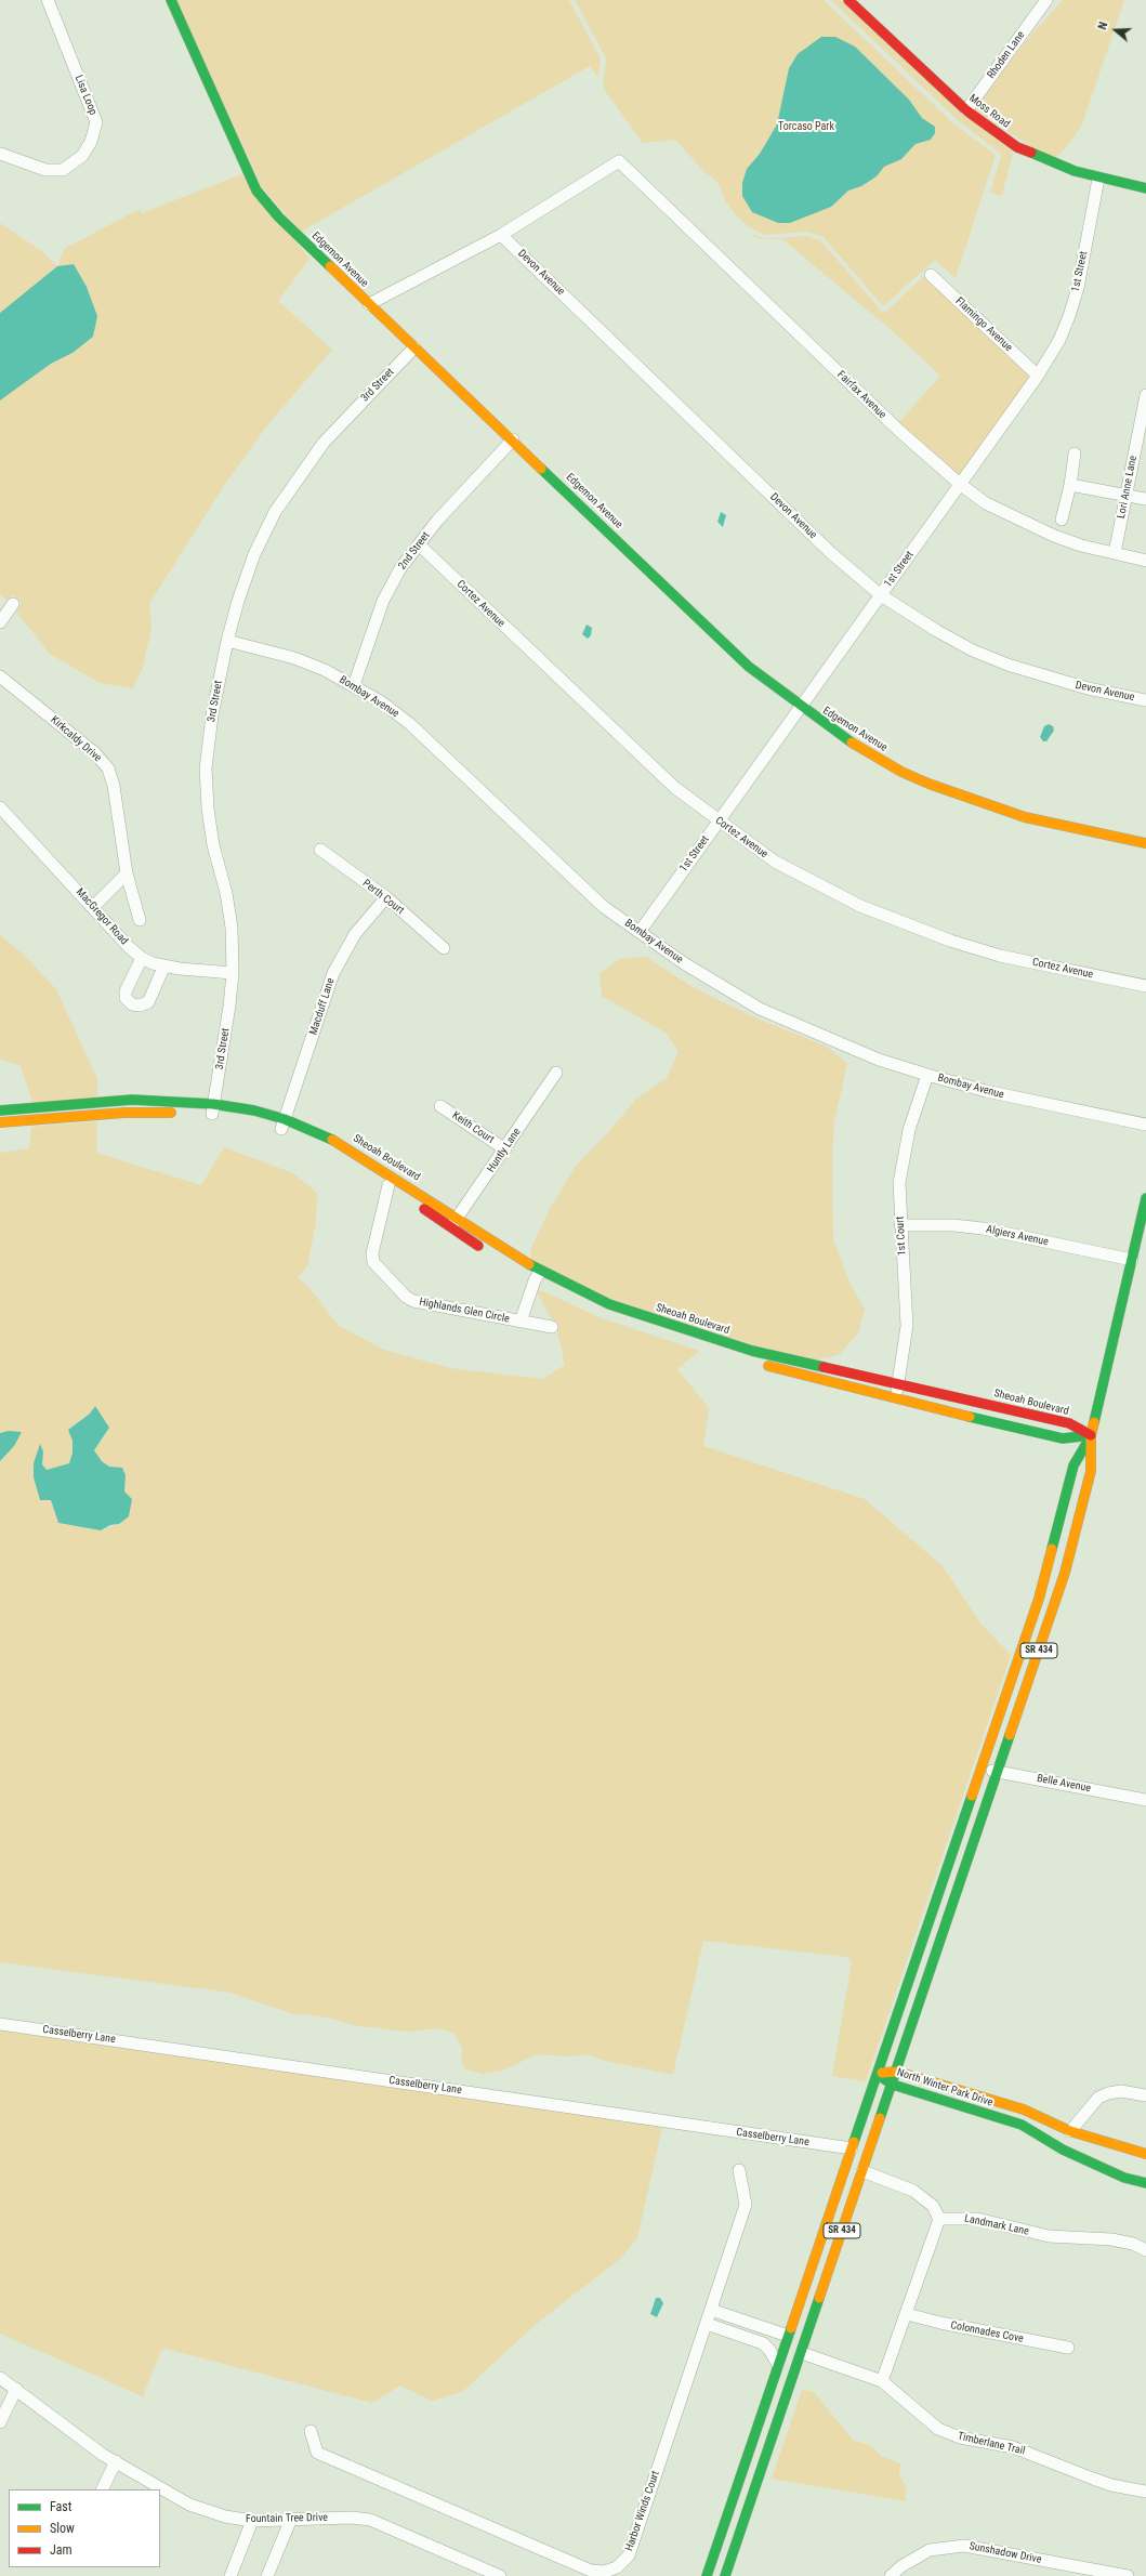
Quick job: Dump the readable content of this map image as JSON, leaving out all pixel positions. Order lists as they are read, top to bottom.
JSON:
{
  "streets": {
    "street": [
      "Rhoden Lane",
      "Lisa Loop",
      "Moss Road",
      "Edgemon Avenue",
      "1st Street",
      "Devon Avenue",
      "Flamingo Avenue",
      "3rd Street",
      "Fairfax Avenue",
      "Lori Anne Lane",
      "2nd Street",
      "Cortez Avenue",
      "Bombay Avenue",
      "Kirkcaldy Drive",
      "Perth Court",
      "MacGregor Road",
      "Macduff Lane",
      "Keith Court",
      "Huntly Lane",
      "Sheoah Boulevard",
      "1st Court",
      "Algiers Avenue",
      "Highlands Glen Circle",
      "SR 434",
      "Belle Avenue",
      "Casselberry Lane",
      "North Winter Park Drive",
      "Landmark Lane",
      "Colonnades Cove",
      "Timberlane Trail",
      "Harbor Winds Court",
      "Fountain Tree Drive",
      "Sunshadow Drive"
    ]
  },
  "crossings": [
    ["Rhoden Lane", "Moss Road"],
    ["Moss Road", "1st Street"],
    ["Edgemon Avenue", "1st Street"],
    ["Edgemon Avenue", "3rd Street"],
    ["Edgemon Avenue", "2nd Street"],
    ["1st Street", "Devon Avenue"],
    ["1st Street", "Flamingo Avenue"],
    ["1st Street", "Fairfax Avenue"],
    ["1st Street", "Cortez Avenue"],
    ["1st Street", "Bombay Avenue"],
    ["Devon Avenue", "Fairfax Avenue"],
    ["3rd Street", "Bombay Avenue"],
    ["3rd Street", "MacGregor Road"],
    ["3rd Street", "Sheoah Boulevard"],
    ["Fairfax Avenue", "Lori Anne Lane"],
    ["2nd Street", "Cortez Avenue"],
    ["2nd Street", "Bombay Avenue"],
    ["Bombay Avenue", "1st Court"],
    ["Perth Court", "Macduff Lane"],
    ["Macduff Lane", "Sheoah Boulevard"],
    ["Keith Court", "Huntly Lane"],
    ["Huntly Lane", "Sheoah Boulevard"],
    ["Sheoah Boulevard", "1st Court"],
    ["Sheoah Boulevard", "Highlands Glen Circle"],
    ["Sheoah Boulevard", "SR 434"],
    ["1st Court", "Algiers Avenue"],
    ["Algiers Avenue", "SR 434"],
    ["SR 434", "Belle Avenue"],
    ["SR 434", "Casselberry Lane"],
    ["SR 434", "North Winter Park Drive"],
    ["SR 434", "Timberlane Trail"]
  ],
  "parks": ["Torcaso Park"],
  "legend": ["Fast", "Slow", "Jam"],
  "north": "left"
}
